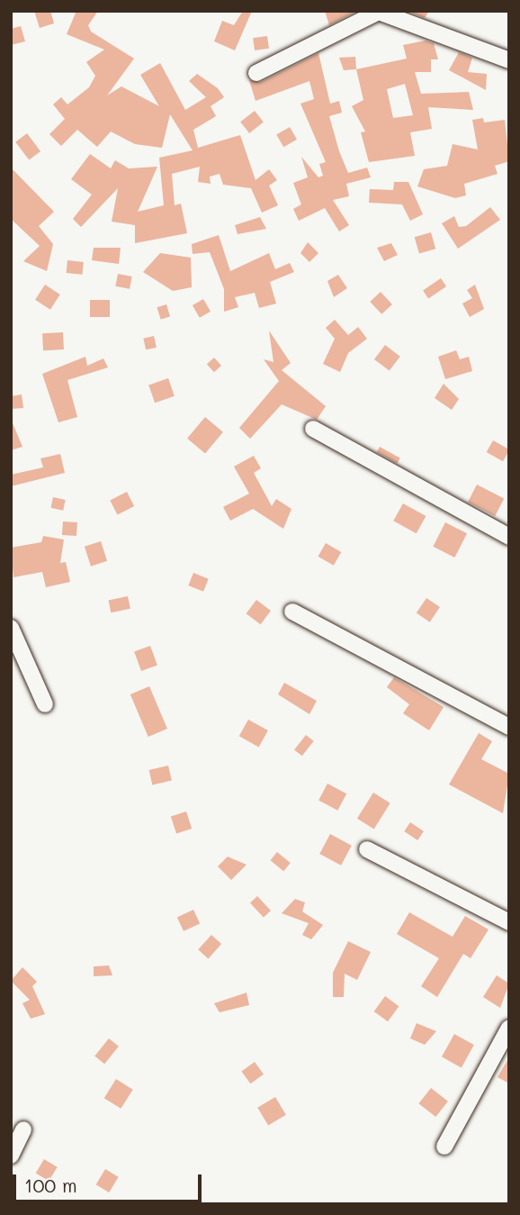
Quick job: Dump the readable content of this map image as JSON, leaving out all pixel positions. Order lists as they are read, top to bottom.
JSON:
{
  "scale_bar": "100 m"
}
